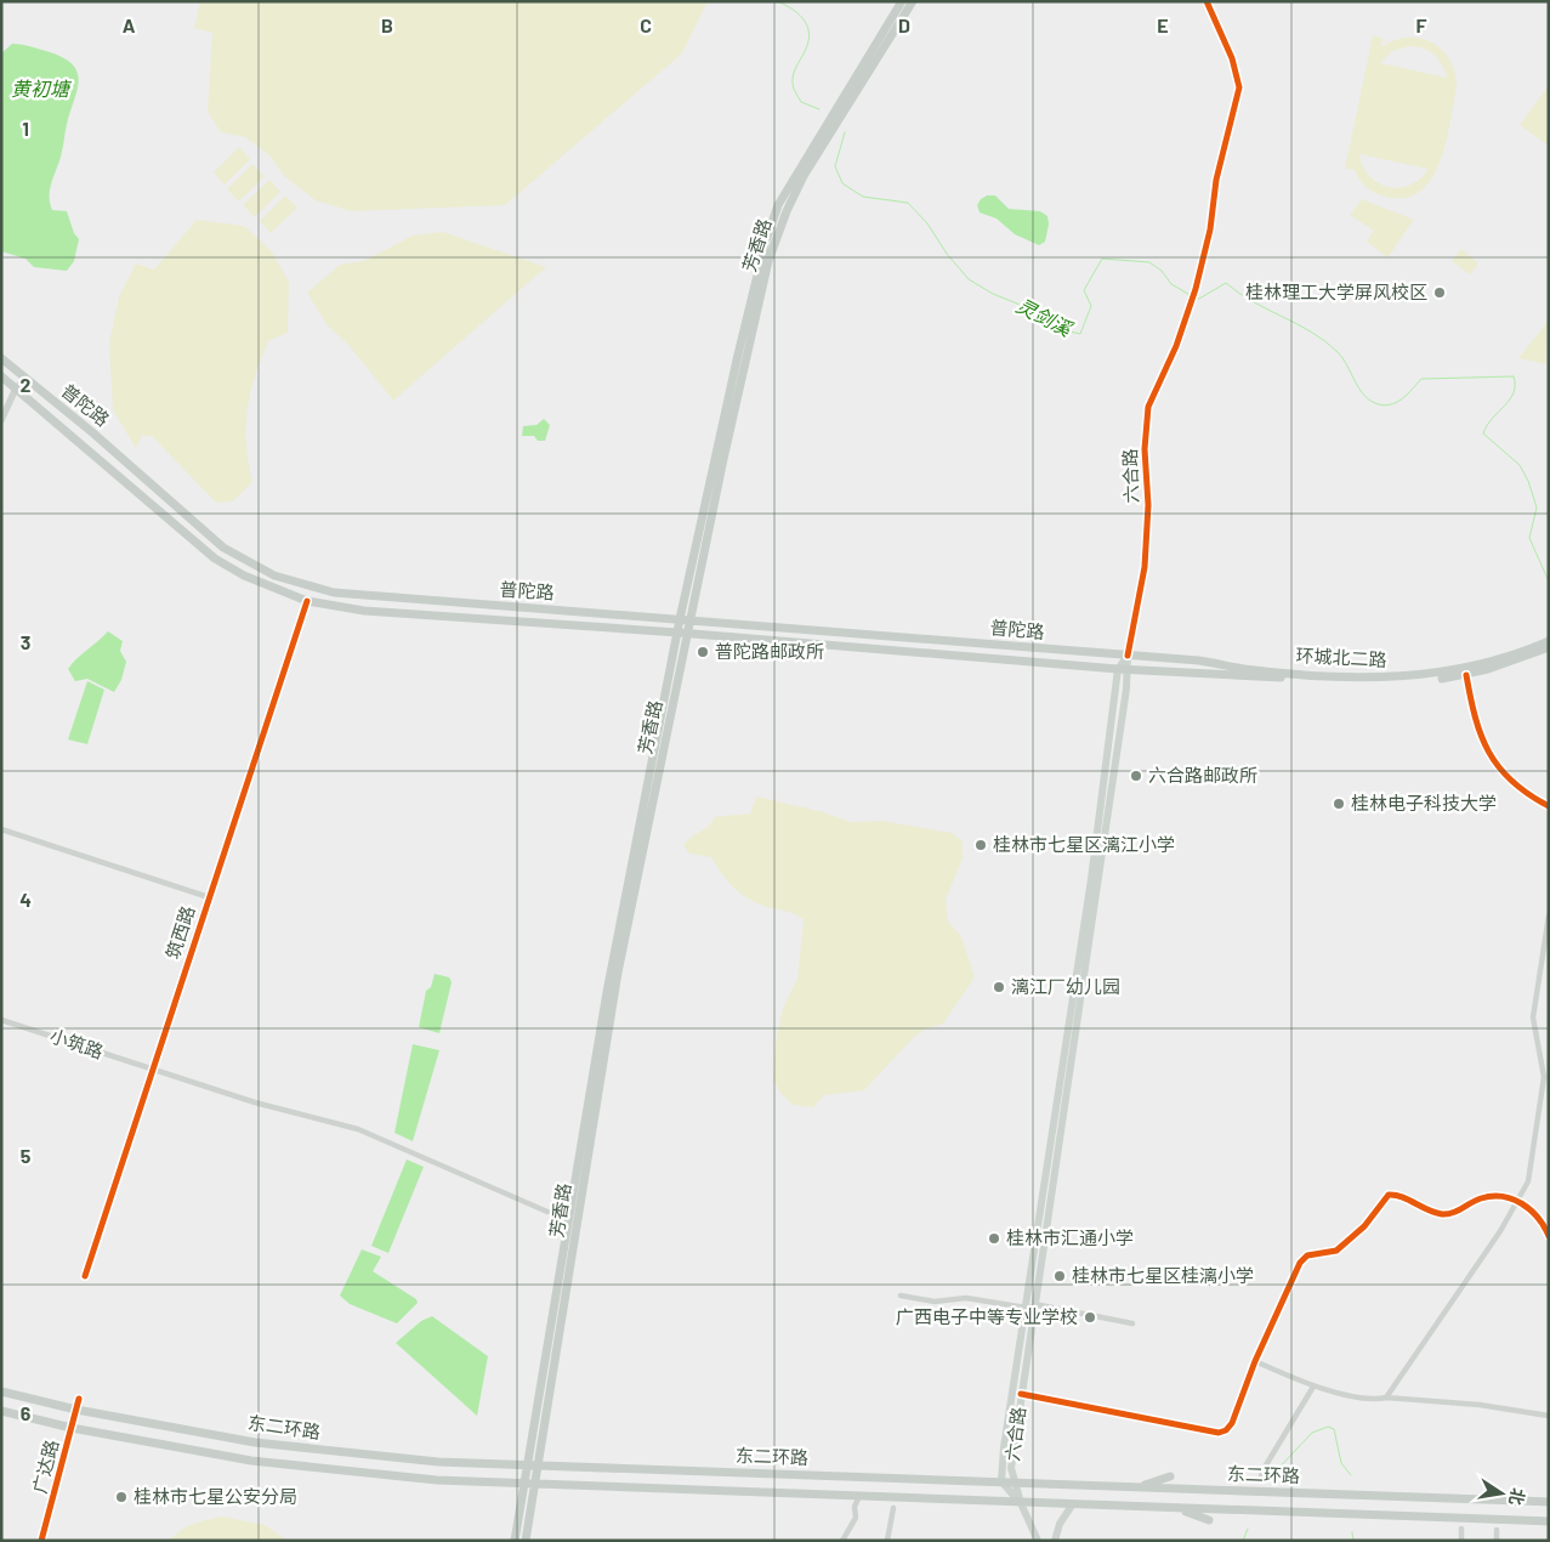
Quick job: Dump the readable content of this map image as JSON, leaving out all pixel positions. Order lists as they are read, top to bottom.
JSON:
{
  "streets": {
    "main road": [
      "芳香路",
      "普陀路",
      "六合路",
      "环城北二路",
      "东二环路"
    ],
    "street": ["筑西路", "小筑路", "广达路"]
  },
  "crossings": [
    ["芳香路", "普陀路"],
    ["芳香路", "东二环路"],
    ["普陀路", "六合路"],
    ["普陀路", "环城北二路"],
    ["普陀路", "筑西路"],
    ["六合路", "环城北二路"],
    ["六合路", "东二环路"],
    ["筑西路", "小筑路"],
    ["东二环路", "广达路"]
  ],
  "water": ["黄初塘", "灵剑溪"],
  "places": [
    "桂林理工大学屏风校区",
    "普陀路邮政所",
    "六合路邮政所",
    "桂林电子科技大学",
    "桂林市七星区漓江小学",
    "漓江厂幼儿园",
    "桂林市汇通小学",
    "桂林市七星区桂漓小学",
    "广西电子中等专业学校",
    "桂林市七星公安分局"
  ],
  "north": "right",
  "grid": {
    "columns": [
      "A",
      "B",
      "C",
      "D",
      "E",
      "F"
    ],
    "rows": [
      "1",
      "2",
      "3",
      "4",
      "5",
      "6"
    ]
  }
}
